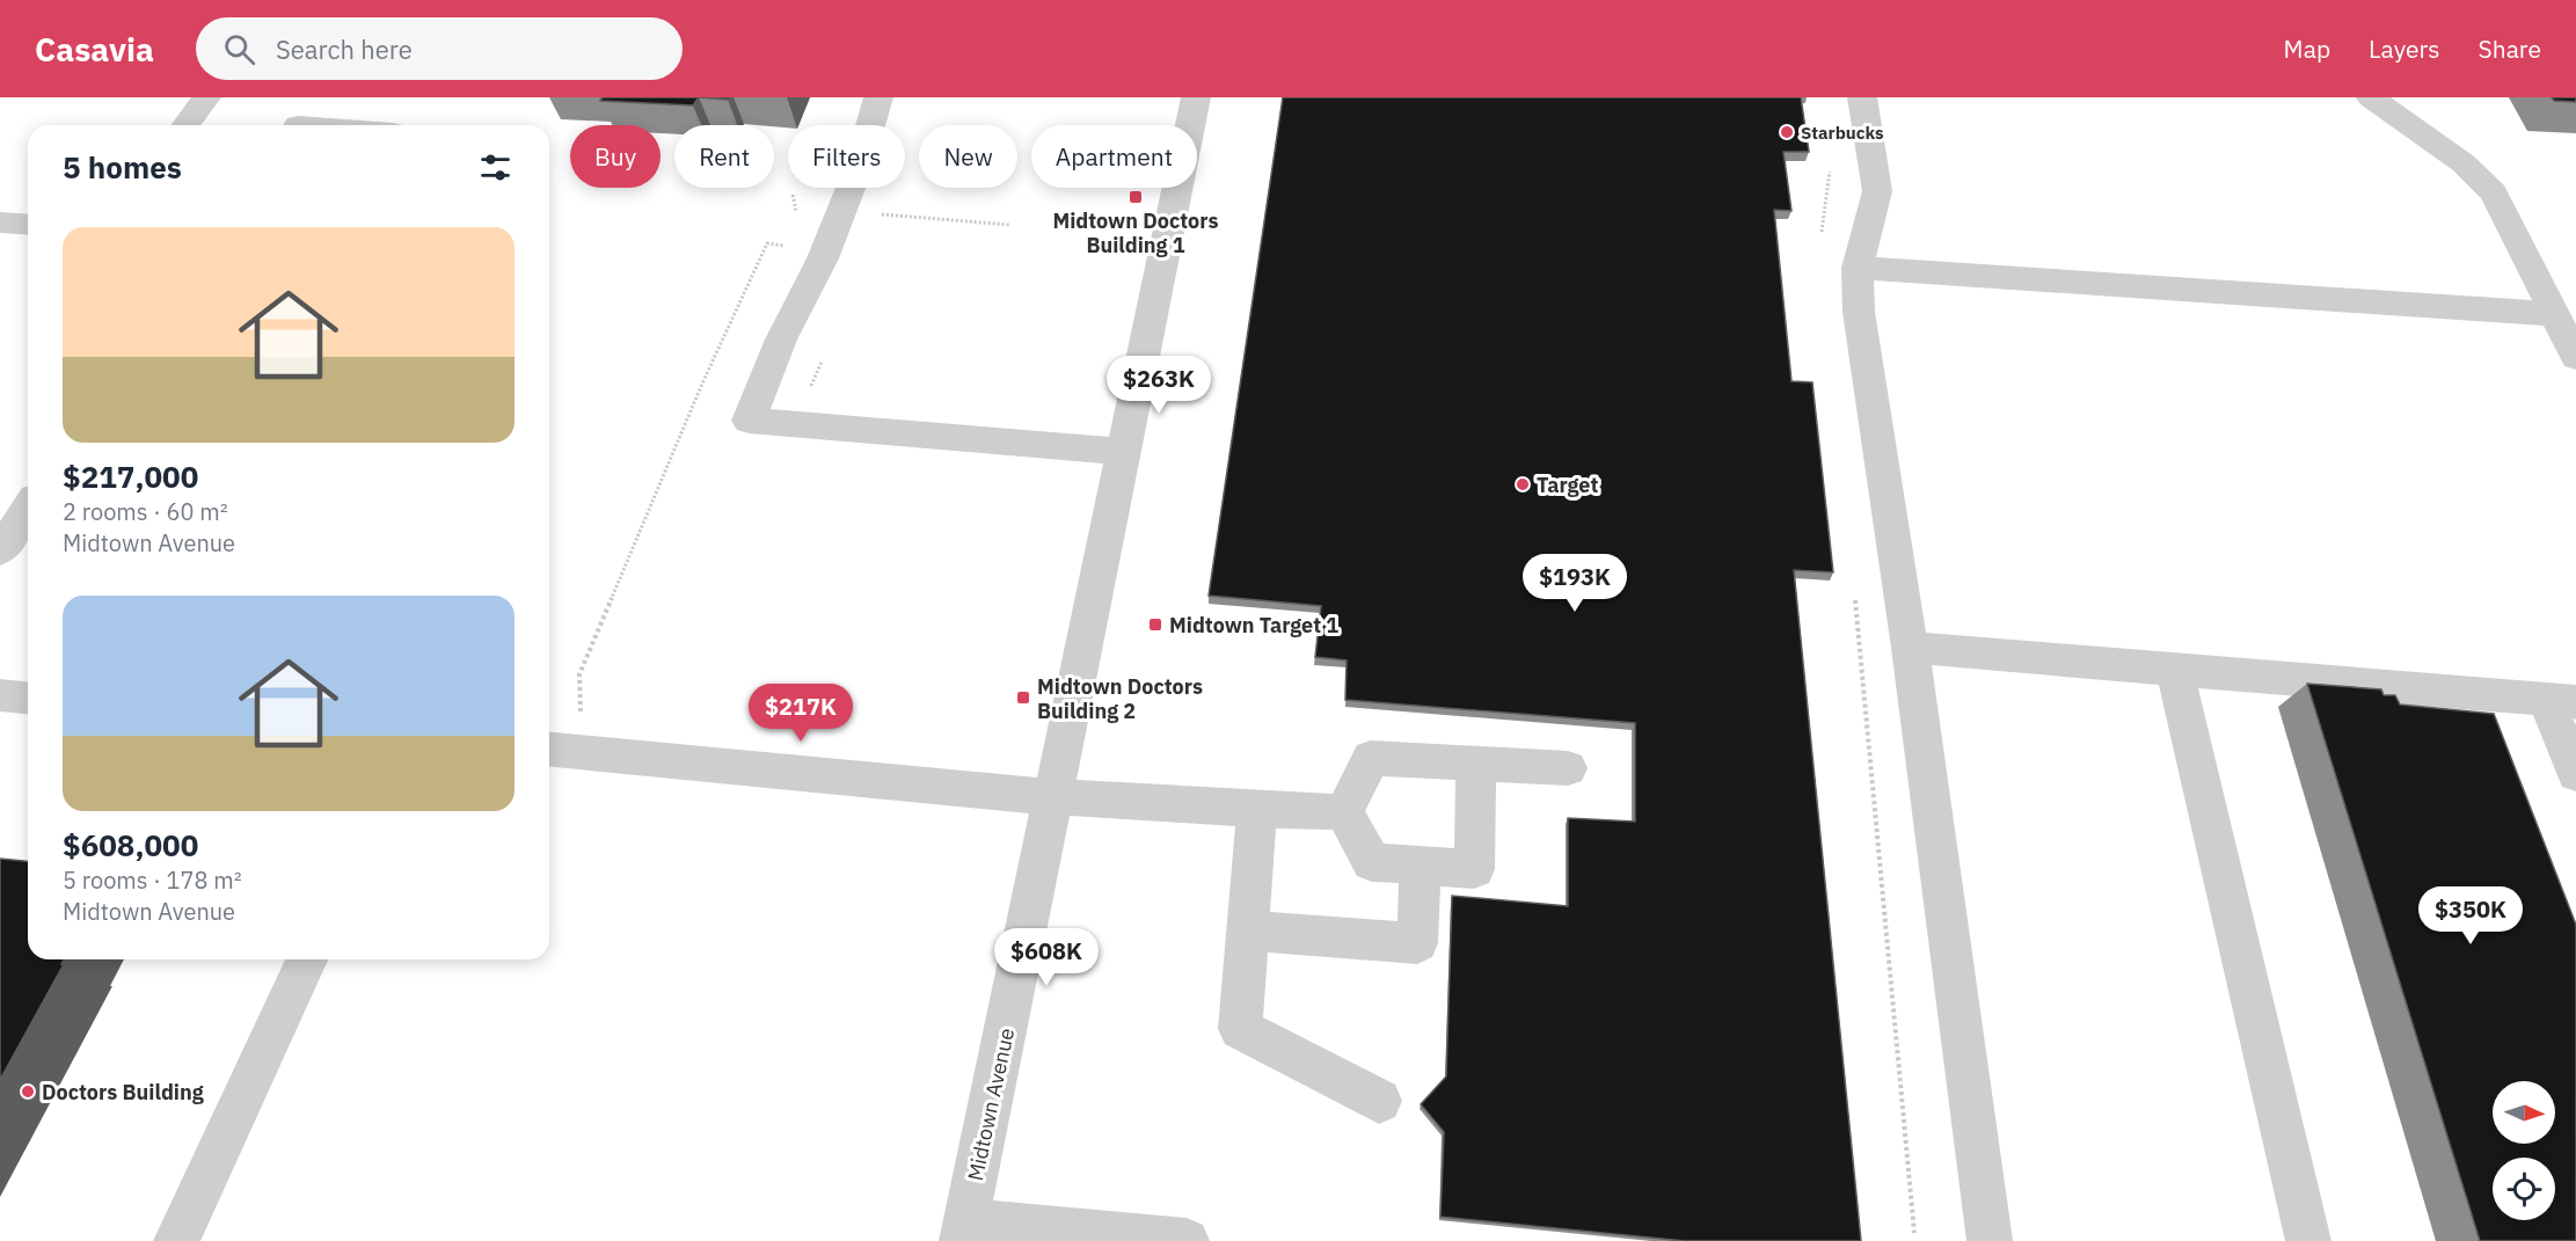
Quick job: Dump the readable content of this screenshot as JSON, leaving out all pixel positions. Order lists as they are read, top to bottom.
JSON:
{
  "streets": {
    "street": ["Midtown Avenue"]
  },
  "places": {
    "other": ["Starbucks", "Target", "Doctors Building"],
    "transit": ["Midtown Doctors Building 1", "Midtown Target 1", "Midtown Doctors Building 2"]
  },
  "north": "right",
  "page": {
    "header": "Casavia",
    "search": "Search here",
    "nav": ["Map", "Layers", "Share"],
    "chip": [
      "Buy",
      "Rent",
      "Filters",
      "New",
      "Apartment"
    ],
    "heading": "5 homes",
    "list": [
      {
        "name": "$217,000",
        "note": "2 rooms · 60 m² · Midtown Avenue"
      },
      {
        "name": "$608,000",
        "note": "5 rooms · 178 m² · Midtown Avenue"
      }
    ],
    "price": [
      "$263K",
      "$193K",
      "$217K",
      "$350K",
      "$608K"
    ]
  }
}
